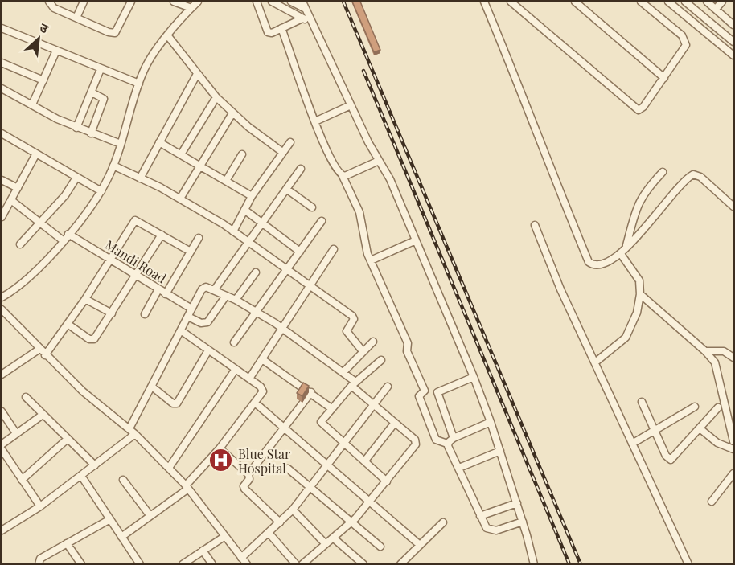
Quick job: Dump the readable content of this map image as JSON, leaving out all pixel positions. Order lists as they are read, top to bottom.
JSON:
{
  "streets": {
    "street": ["Mandi Road"]
  },
  "places": {
    "hospital": ["Blue Star Hospital"]
  },
  "north": "top right"
}
